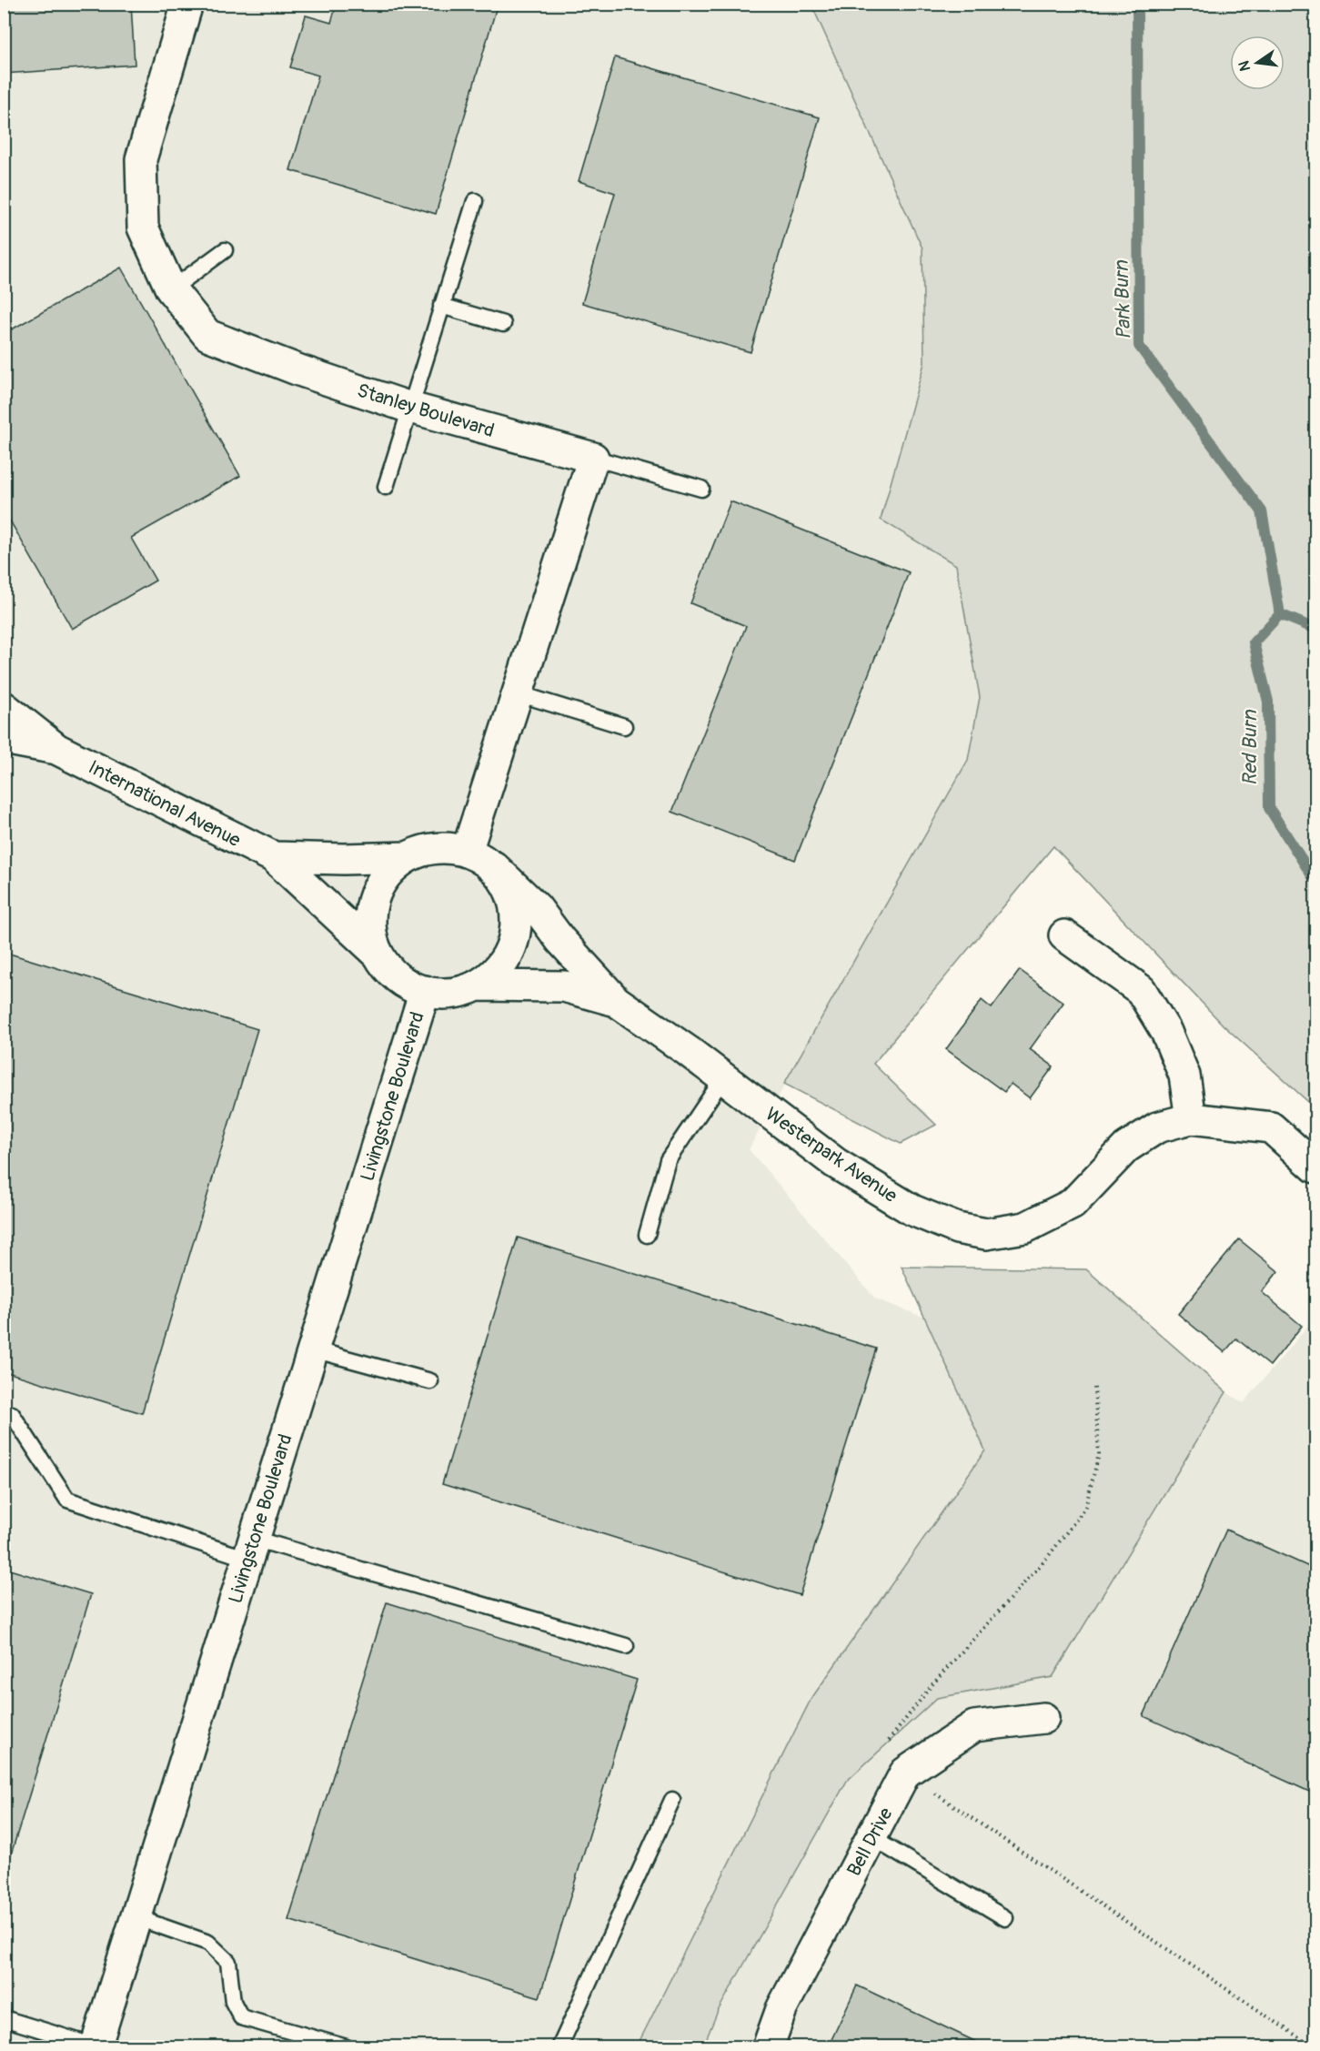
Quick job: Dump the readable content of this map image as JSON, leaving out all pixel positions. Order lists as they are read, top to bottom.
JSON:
{
  "streets": {
    "street": [
      "Stanley Boulevard",
      "International Avenue",
      "Livingstone Boulevard",
      "Westerpark Avenue",
      "Bell Drive"
    ]
  },
  "crossings": [
    ["International Avenue", "Livingstone Boulevard"],
    ["International Avenue", "Westerpark Avenue"],
    ["Livingstone Boulevard", "Westerpark Avenue"]
  ],
  "water": ["Park Burn", "Red Burn"],
  "north": "left"
}
